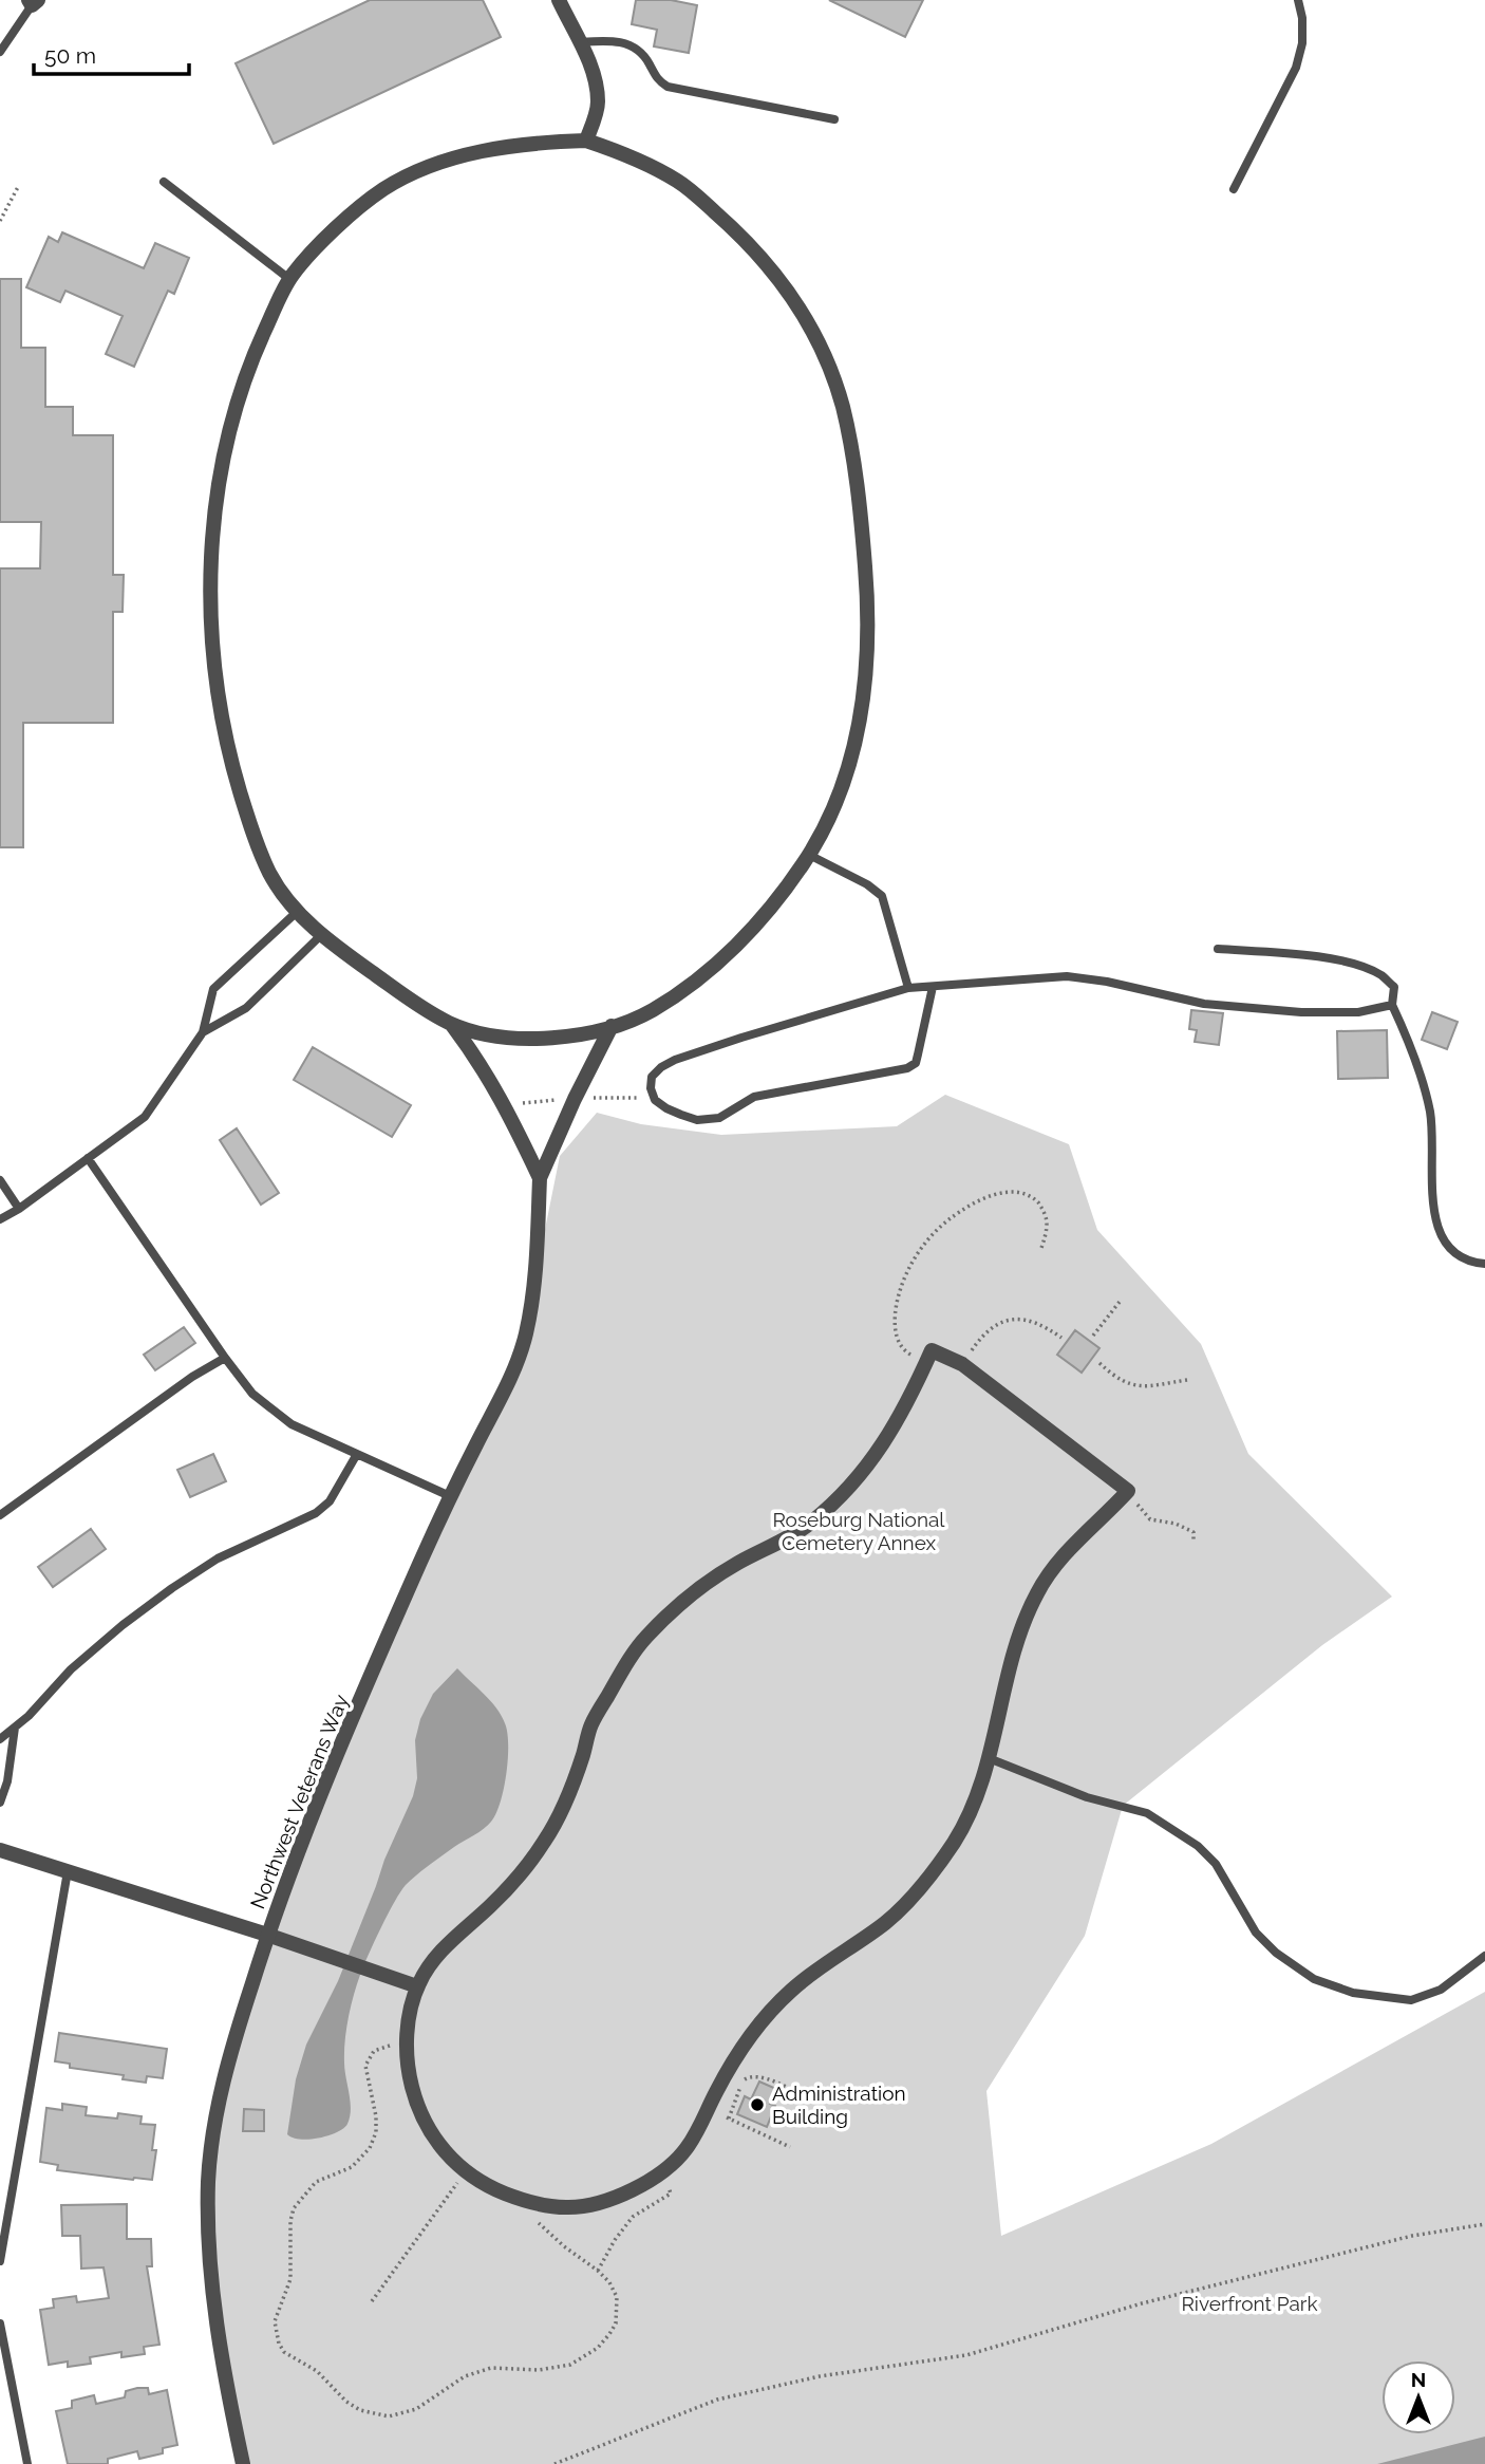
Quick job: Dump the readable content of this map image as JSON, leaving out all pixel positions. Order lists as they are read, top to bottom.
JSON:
{
  "streets": {
    "street": ["Northwest Veterans Way"]
  },
  "parks": ["Roseburg National Cemetery Annex", "Riverfront Park"],
  "places": ["Administration Building"],
  "scale_bar": "50 m",
  "north": "top"
}
